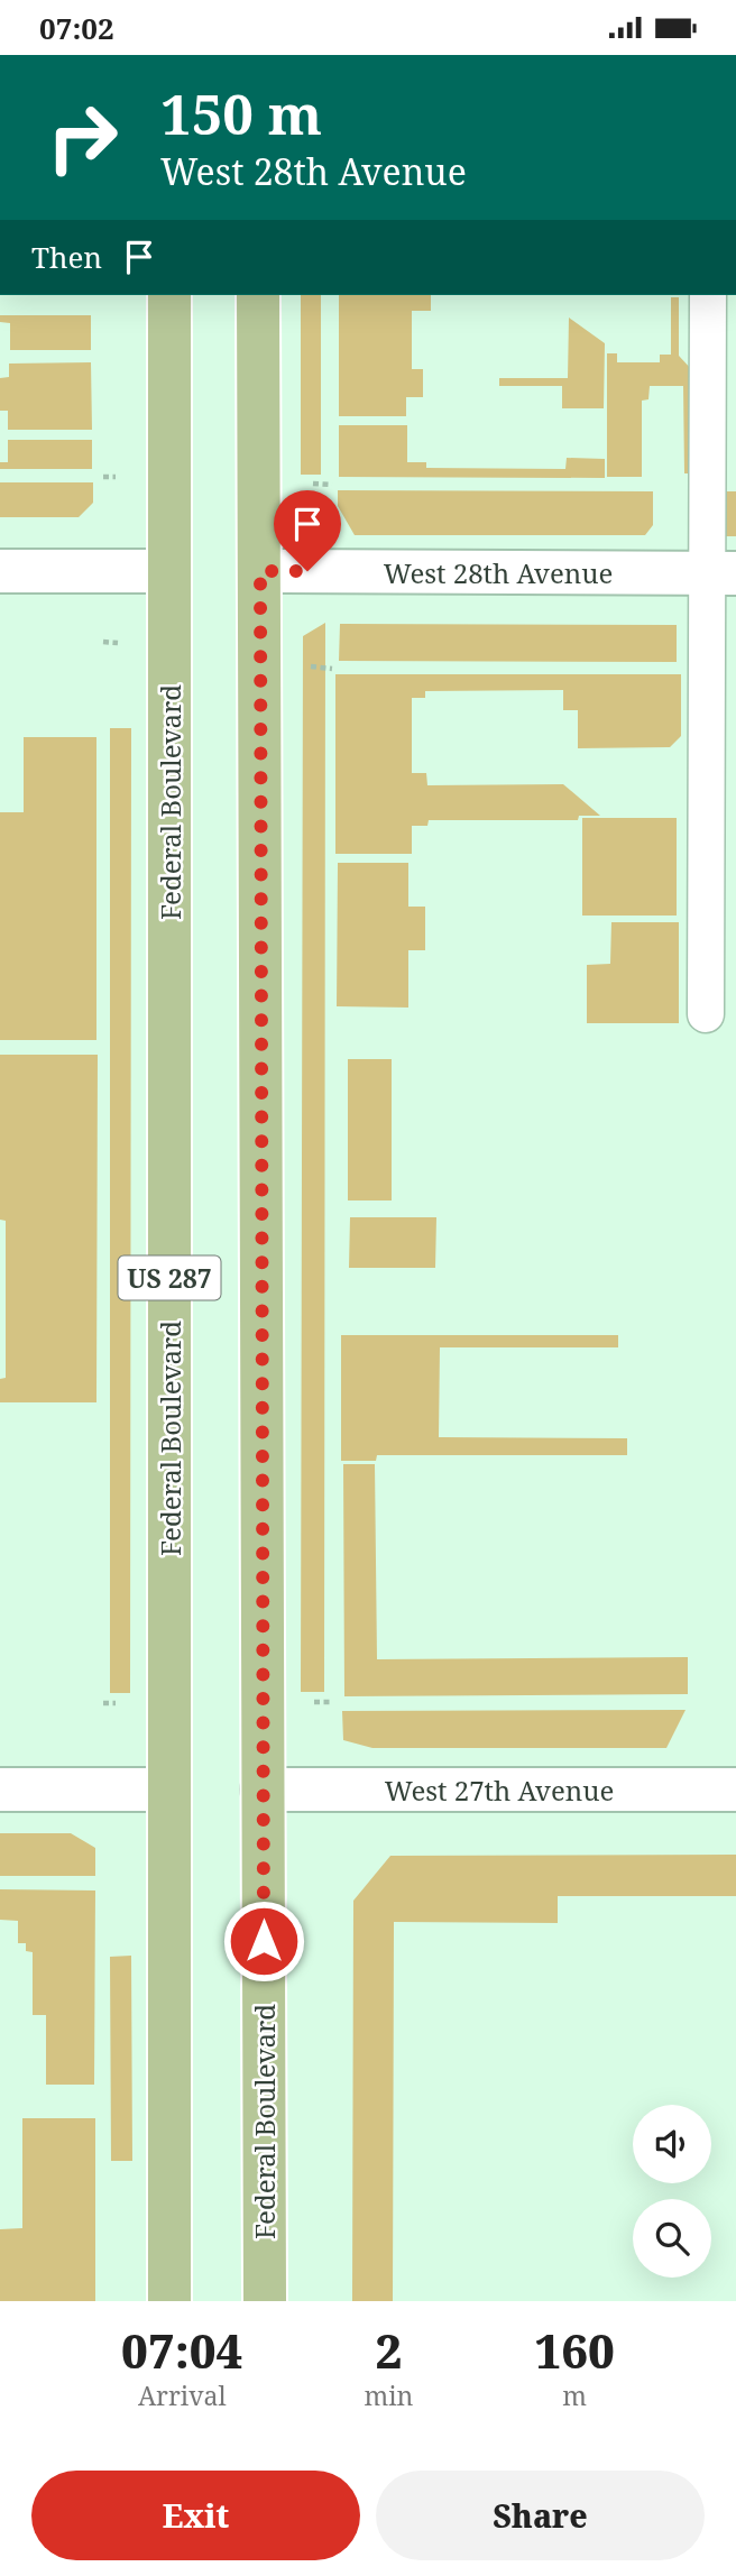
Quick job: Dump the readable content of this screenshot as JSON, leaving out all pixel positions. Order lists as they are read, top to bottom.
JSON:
{
  "streets": {
    "main road": ["Federal Boulevard", "US 287"],
    "street": ["West 28th Avenue", "West 27th Avenue"]
  },
  "crossings": [
    ["West 28th Avenue", "Federal Boulevard"],
    ["Federal Boulevard", "West 27th Avenue"]
  ],
  "page": {
    "status": "07:02",
    "turn": ["150 m", "West 28th Avenue"],
    "then": "Then",
    "eta": [
      "07:04",
      "Arrival",
      "2",
      "min",
      "160",
      "m"
    ],
    "buttons": ["Exit", "Share"]
  }
}
